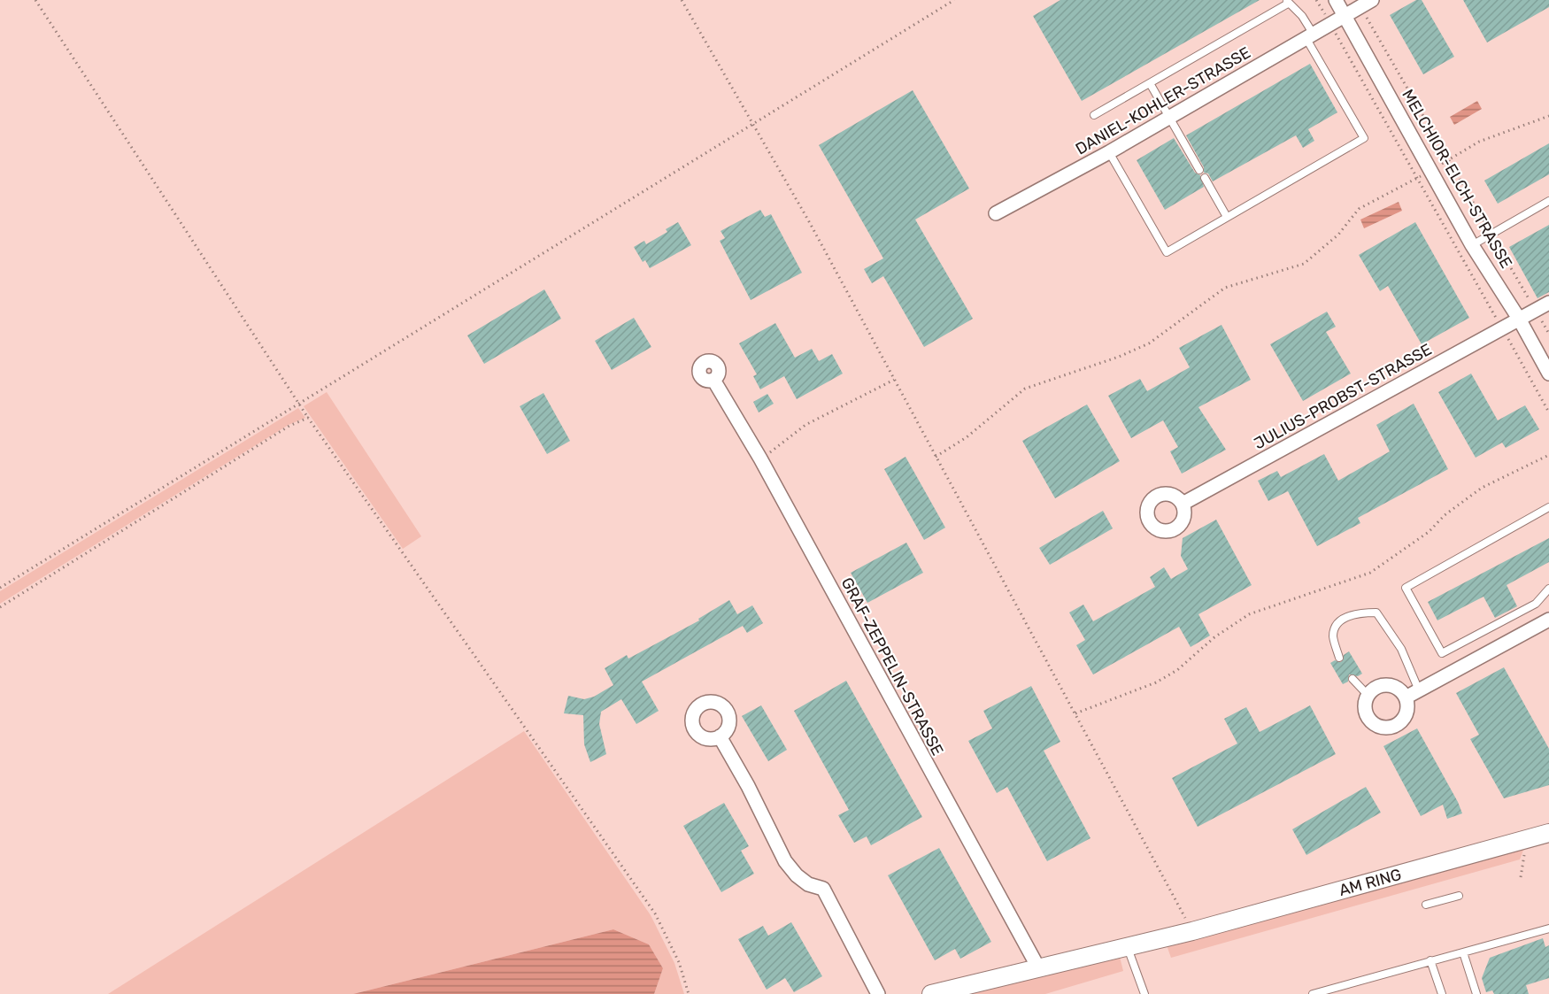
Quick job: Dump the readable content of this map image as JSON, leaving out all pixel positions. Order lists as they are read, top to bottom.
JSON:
{
  "streets": {
    "street": [
      "DANIEL-KOHLER-STRASSE",
      "MELCHIOR-ELCH-STRASSE",
      "JULIUS-PROBST-STRASSE",
      "GRAF-ZEPPELIN-STRASSE",
      "AM RING"
    ]
  },
  "crossings": [
    ["DANIEL-KOHLER-STRASSE", "MELCHIOR-ELCH-STRASSE"],
    ["MELCHIOR-ELCH-STRASSE", "JULIUS-PROBST-STRASSE"],
    ["GRAF-ZEPPELIN-STRASSE", "AM RING"]
  ]
}
